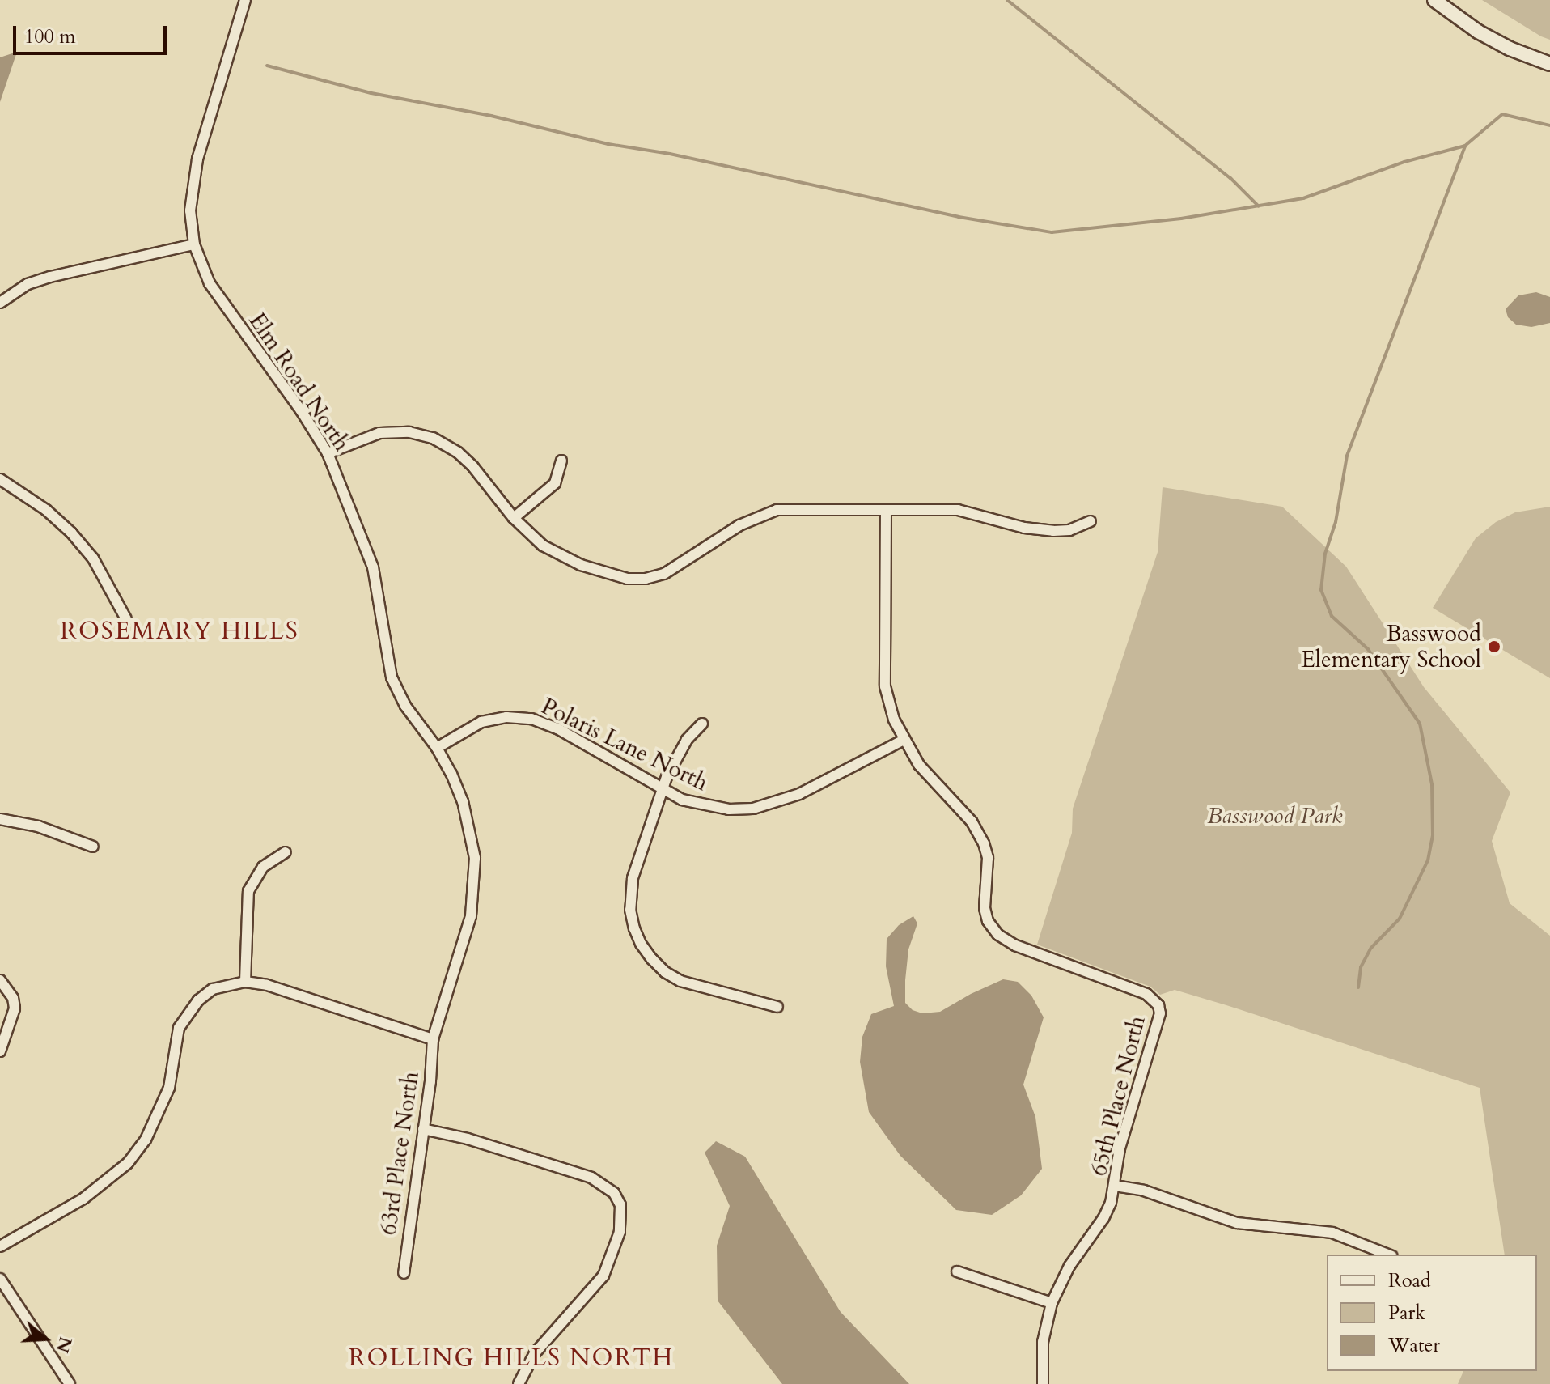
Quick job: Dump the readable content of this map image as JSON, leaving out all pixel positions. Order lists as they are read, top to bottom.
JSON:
{
  "streets": {
    "street": [
      "Elm Road North",
      "Polaris Lane North",
      "65th Place North",
      "63rd Place North"
    ]
  },
  "crossings": [
    ["Elm Road North", "Polaris Lane North"],
    ["Elm Road North", "63rd Place North"],
    ["Polaris Lane North", "65th Place North"]
  ],
  "districts": ["ROSEMARY HILLS", "ROLLING HILLS NORTH"],
  "parks": ["Basswood Park"],
  "places": ["Basswood Elementary School"],
  "legend": ["Road", "Park", "Water"],
  "scale_bar": "100 m",
  "north": "right"
}
